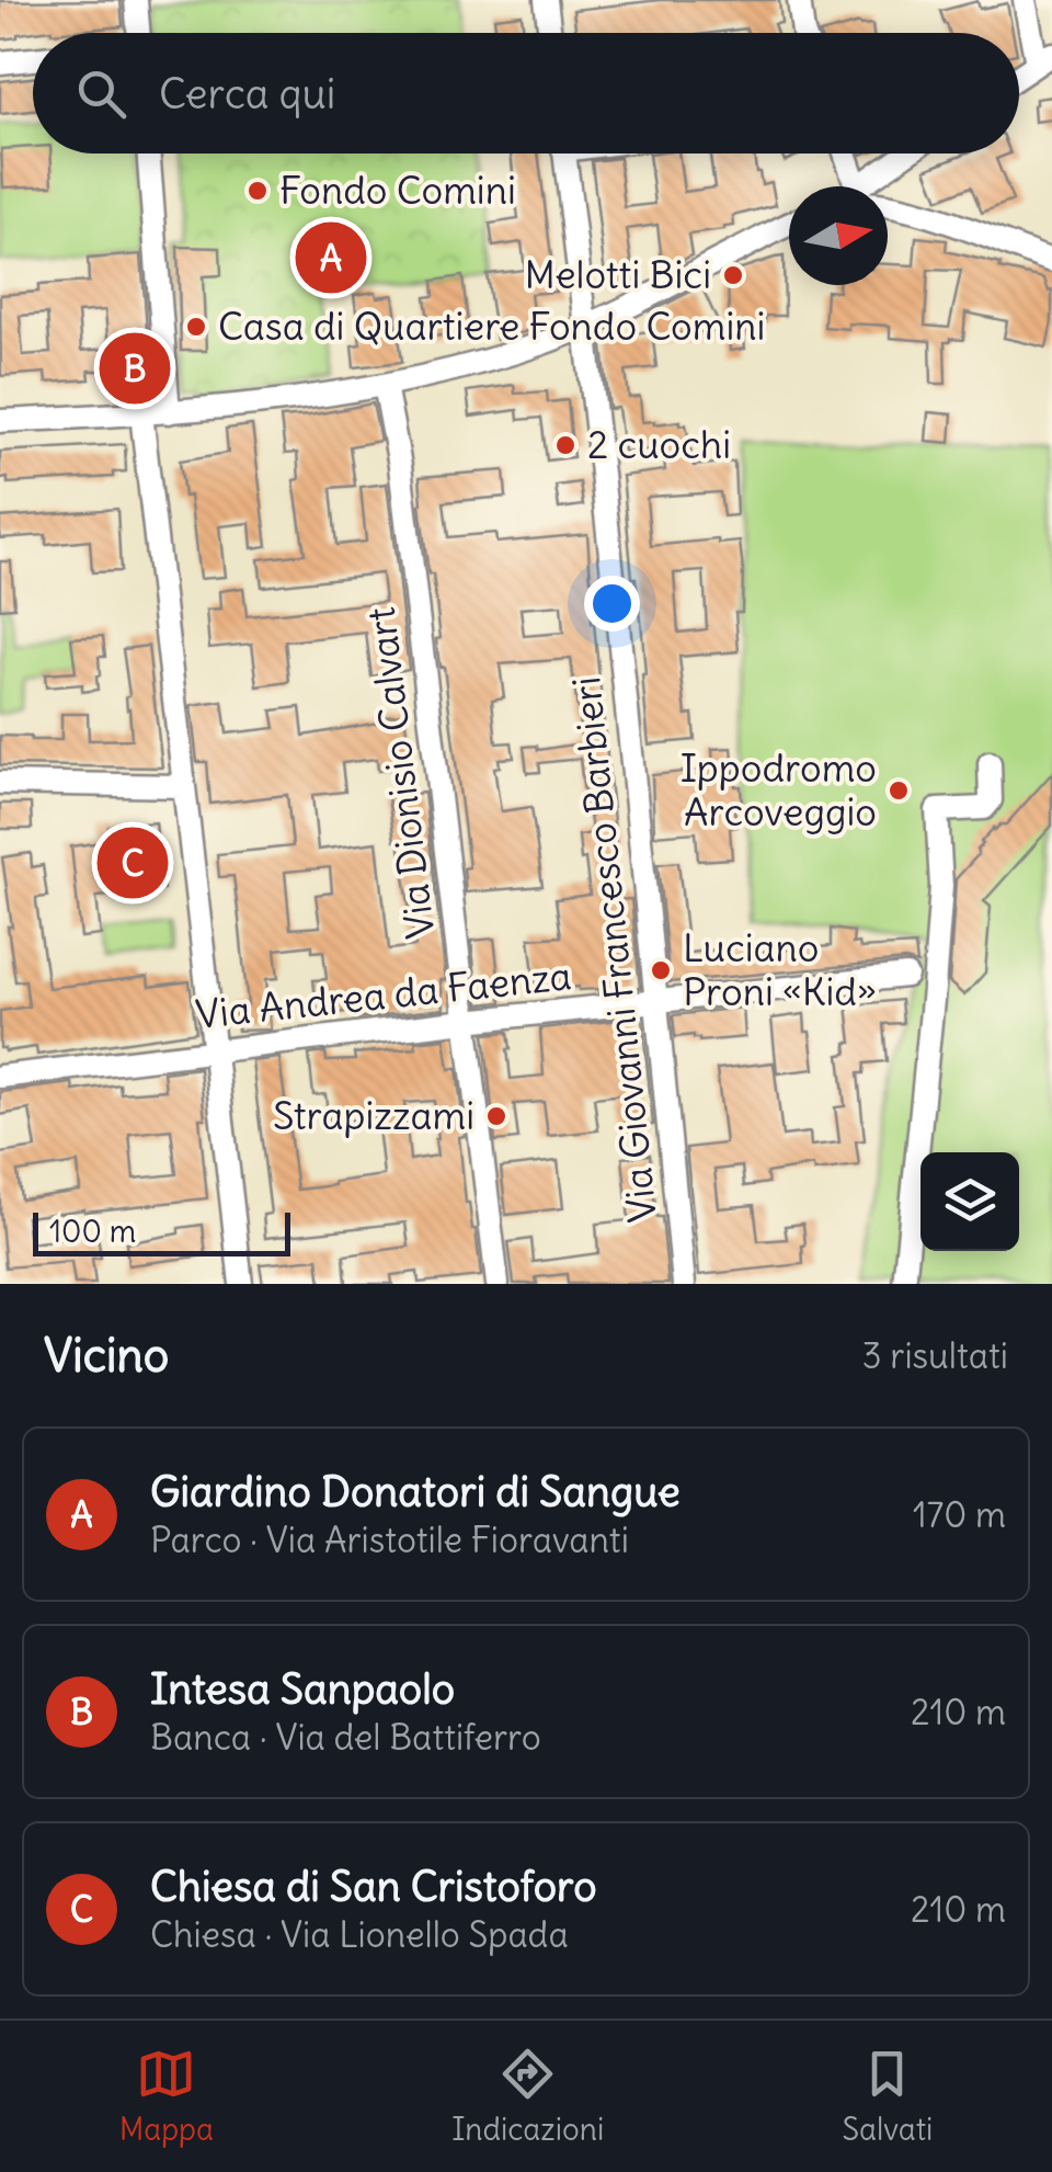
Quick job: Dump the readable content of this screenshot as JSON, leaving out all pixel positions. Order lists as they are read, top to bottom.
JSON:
{
  "streets": {
    "street": ["Via Dionisio Calvart", "Via Giovanni Francesco Barbieri", "Via Andrea da Faenza"]
  },
  "crossings": [
    ["Via Dionisio Calvart", "Via Andrea da Faenza"],
    ["Via Giovanni Francesco Barbieri", "Via Andrea da Faenza"]
  ],
  "places": [
    "Fondo Comini",
    "Melotti Bici",
    "Casa di Quartiere Fondo Comini",
    "2 cuochi",
    "Ippodromo Arcoveggio",
    "Luciano Proni «Kid»",
    "Strapizzami"
  ],
  "scale_bar": "100 m",
  "north": "right",
  "page": {
    "search": "Cerca qui",
    "pins": ["A", "B", "C"],
    "scale": "100 m",
    "heading": ["Vicino", "3 risultati"],
    "list": [
      {
        "mark": "A",
        "name": "Giardino Donatori di Sangue",
        "note": "Parco · Via Aristotile Fioravanti",
        "value": "170 m"
      },
      {
        "mark": "B",
        "name": "Intesa Sanpaolo",
        "note": "Banca · Via del Battiferro",
        "value": "210 m"
      },
      {
        "mark": "C",
        "name": "Chiesa di San Cristoforo",
        "note": "Chiesa · Via Lionello Spada",
        "value": "210 m"
      }
    ],
    "nav": ["Mappa", "Indicazioni", "Salvati"]
  }
}
